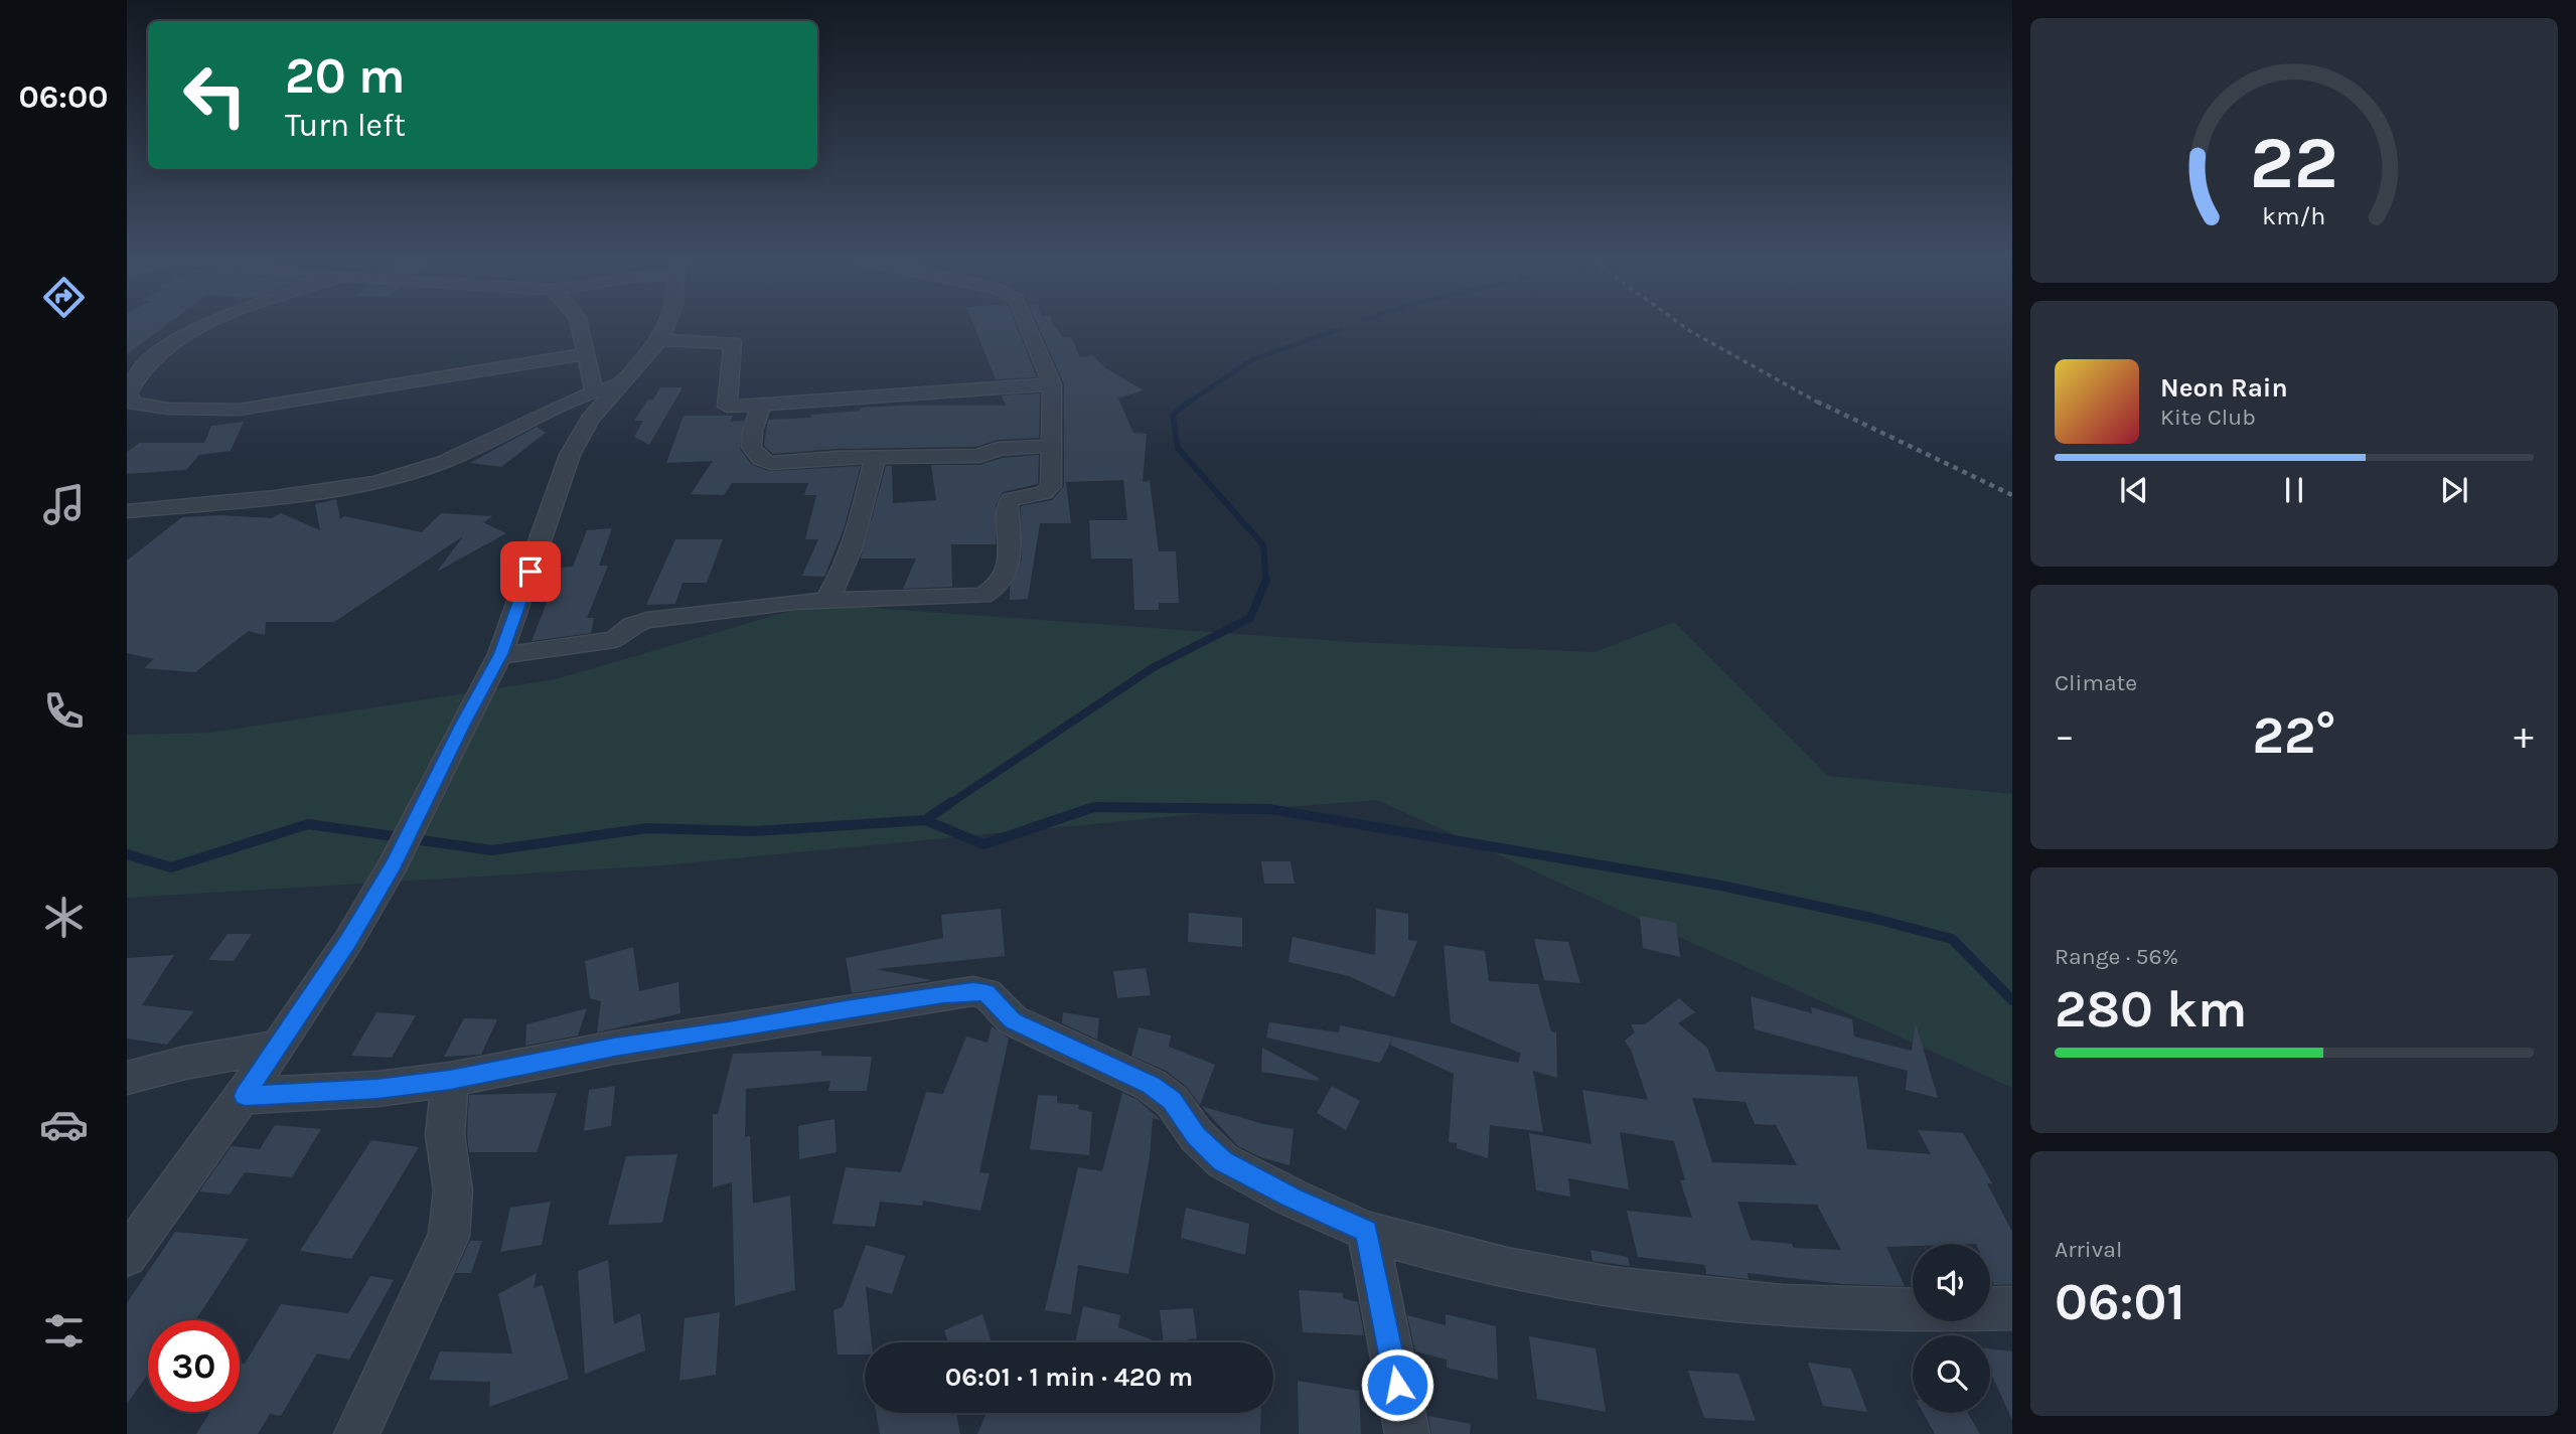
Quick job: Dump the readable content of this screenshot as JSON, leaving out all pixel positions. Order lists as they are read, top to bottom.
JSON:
{
  "page": {
    "tabs": "06:00",
    "turn": ["20 m", "Turn left"],
    "song": ["Neon Rain", "Kite Club"],
    "tile": [
      "Climate",
      ["Range · 56%", "280 km"],
      ["Arrival", "06:01"]
    ],
    "heat": ["−", "22°", "+"],
    "limit": "30",
    "trip": "06:01 · 1 min · 420 m",
    "gauge": ["22", "km/h"]
  }
}
